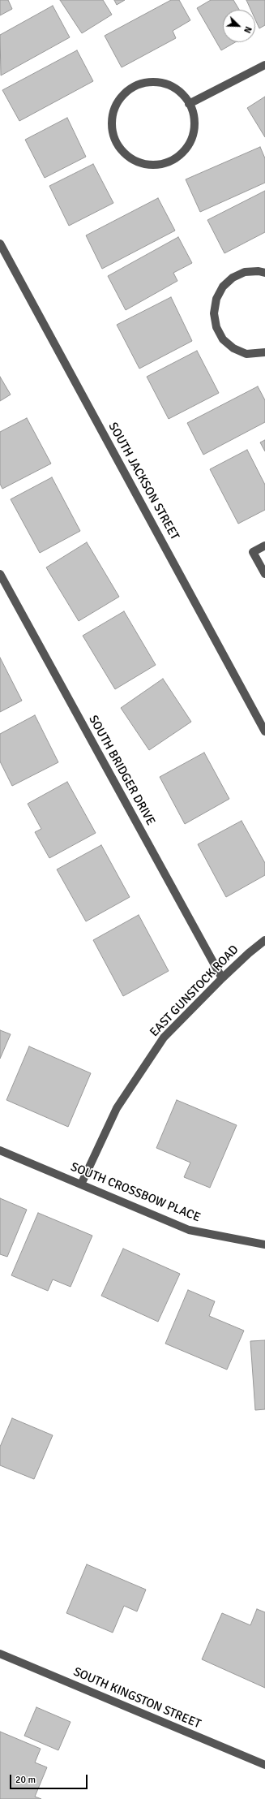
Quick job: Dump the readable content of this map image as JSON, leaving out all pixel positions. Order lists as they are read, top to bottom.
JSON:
{
  "streets": {
    "street": [
      "SOUTH JACKSON STREET",
      "SOUTH BRIDGER DRIVE",
      "EAST GUNSTOCK ROAD",
      "SOUTH CROSSBOW PLACE",
      "SOUTH KINGSTON STREET"
    ]
  },
  "crossings": [
    ["SOUTH BRIDGER DRIVE", "EAST GUNSTOCK ROAD"],
    ["EAST GUNSTOCK ROAD", "SOUTH CROSSBOW PLACE"]
  ],
  "scale_bar": "20 m",
  "north": "bottom right"
}
